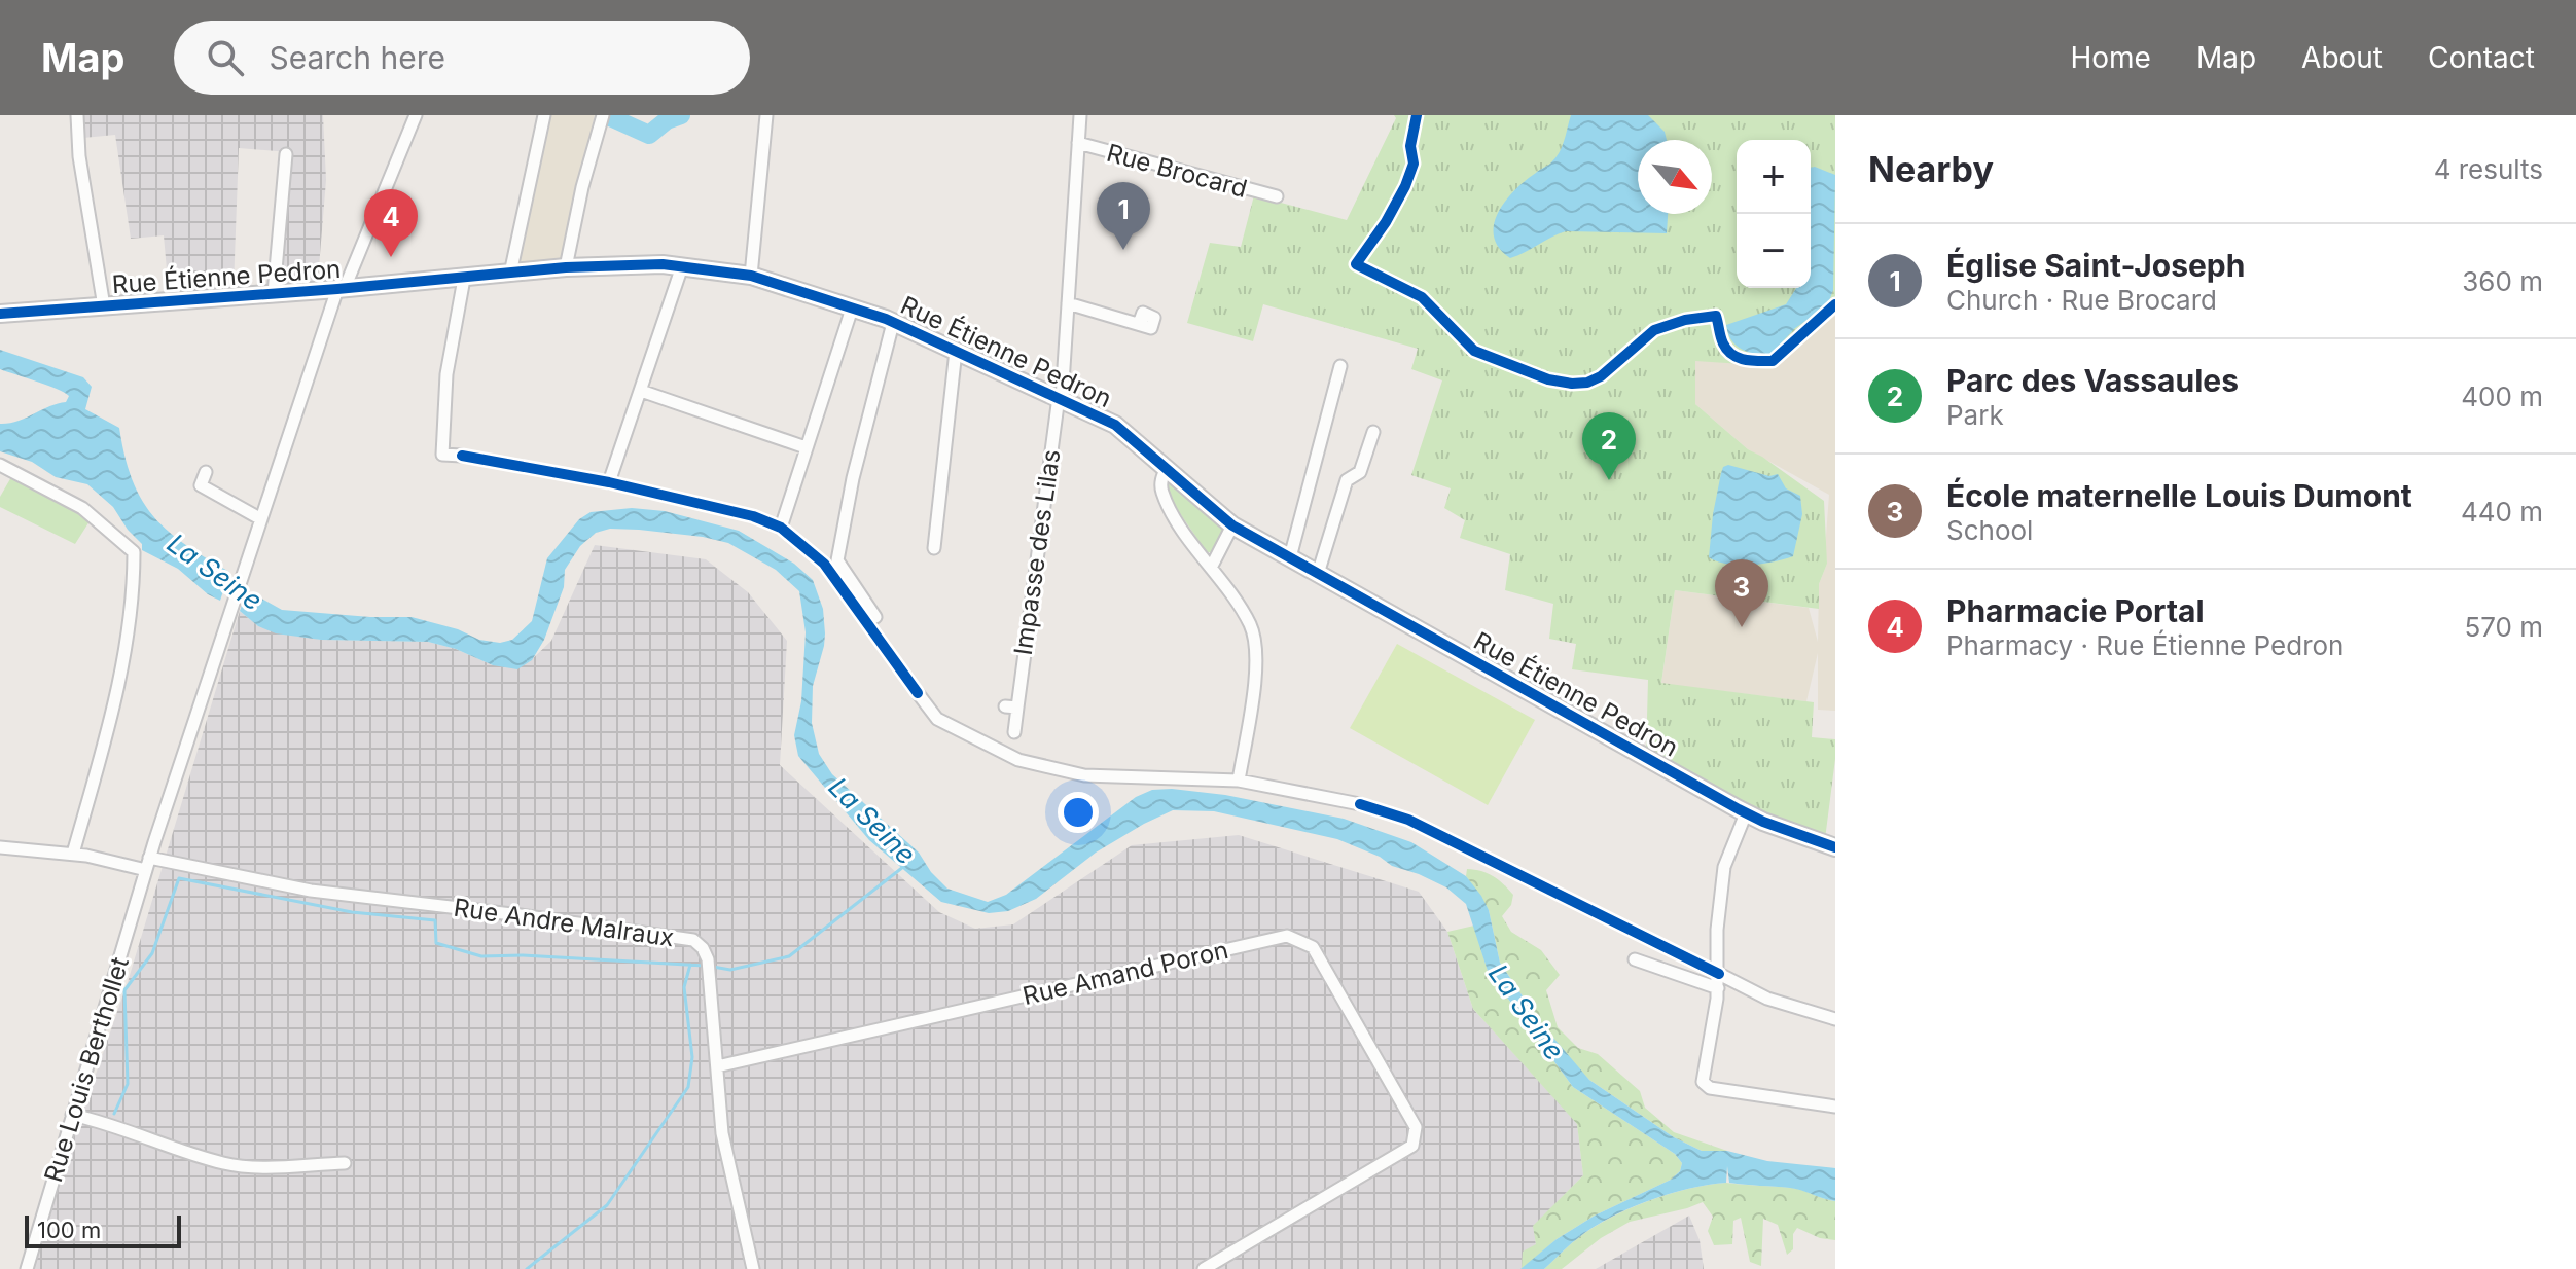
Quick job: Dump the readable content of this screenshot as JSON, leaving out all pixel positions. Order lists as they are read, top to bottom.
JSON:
{
  "streets": {
    "street": [
      "Rue Brocard",
      "Rue Étienne Pedron",
      "Impasse des Lilas",
      "Rue Andre Malraux",
      "Rue Amand Poron",
      "Rue Louis Berthollet"
    ]
  },
  "crossings": [
    ["Rue Brocard", "Rue Étienne Pedron"],
    ["Rue Brocard", "Impasse des Lilas"],
    ["Rue Étienne Pedron", "Impasse des Lilas"],
    ["Rue Étienne Pedron", "Rue Louis Berthollet"],
    ["Rue Andre Malraux", "Rue Amand Poron"],
    ["Rue Andre Malraux", "Rue Louis Berthollet"]
  ],
  "water": ["La Seine"],
  "scale_bar": "100 m",
  "north": "bottom right",
  "page": {
    "header": "Map",
    "search": "Search here",
    "nav": [
      "Home",
      "Map",
      "About",
      "Contact"
    ],
    "heading": ["Nearby", "4 results"],
    "map_buttons": ["+", "−"],
    "pins": [
      "1",
      "4",
      "2",
      "3"
    ],
    "list": [
      {
        "mark": "1",
        "name": "Église Saint-Joseph",
        "note": "Church · Rue Brocard",
        "value": "360 m"
      },
      {
        "mark": "2",
        "name": "Parc des Vassaules",
        "note": "Park",
        "value": "400 m"
      },
      {
        "mark": "3",
        "name": "École maternelle Louis Dumont",
        "note": "School",
        "value": "440 m"
      },
      {
        "mark": "4",
        "name": "Pharmacie Portal",
        "note": "Pharmacy · Rue Étienne Pedron",
        "value": "570 m"
      }
    ],
    "scale": "100 m"
  }
}
